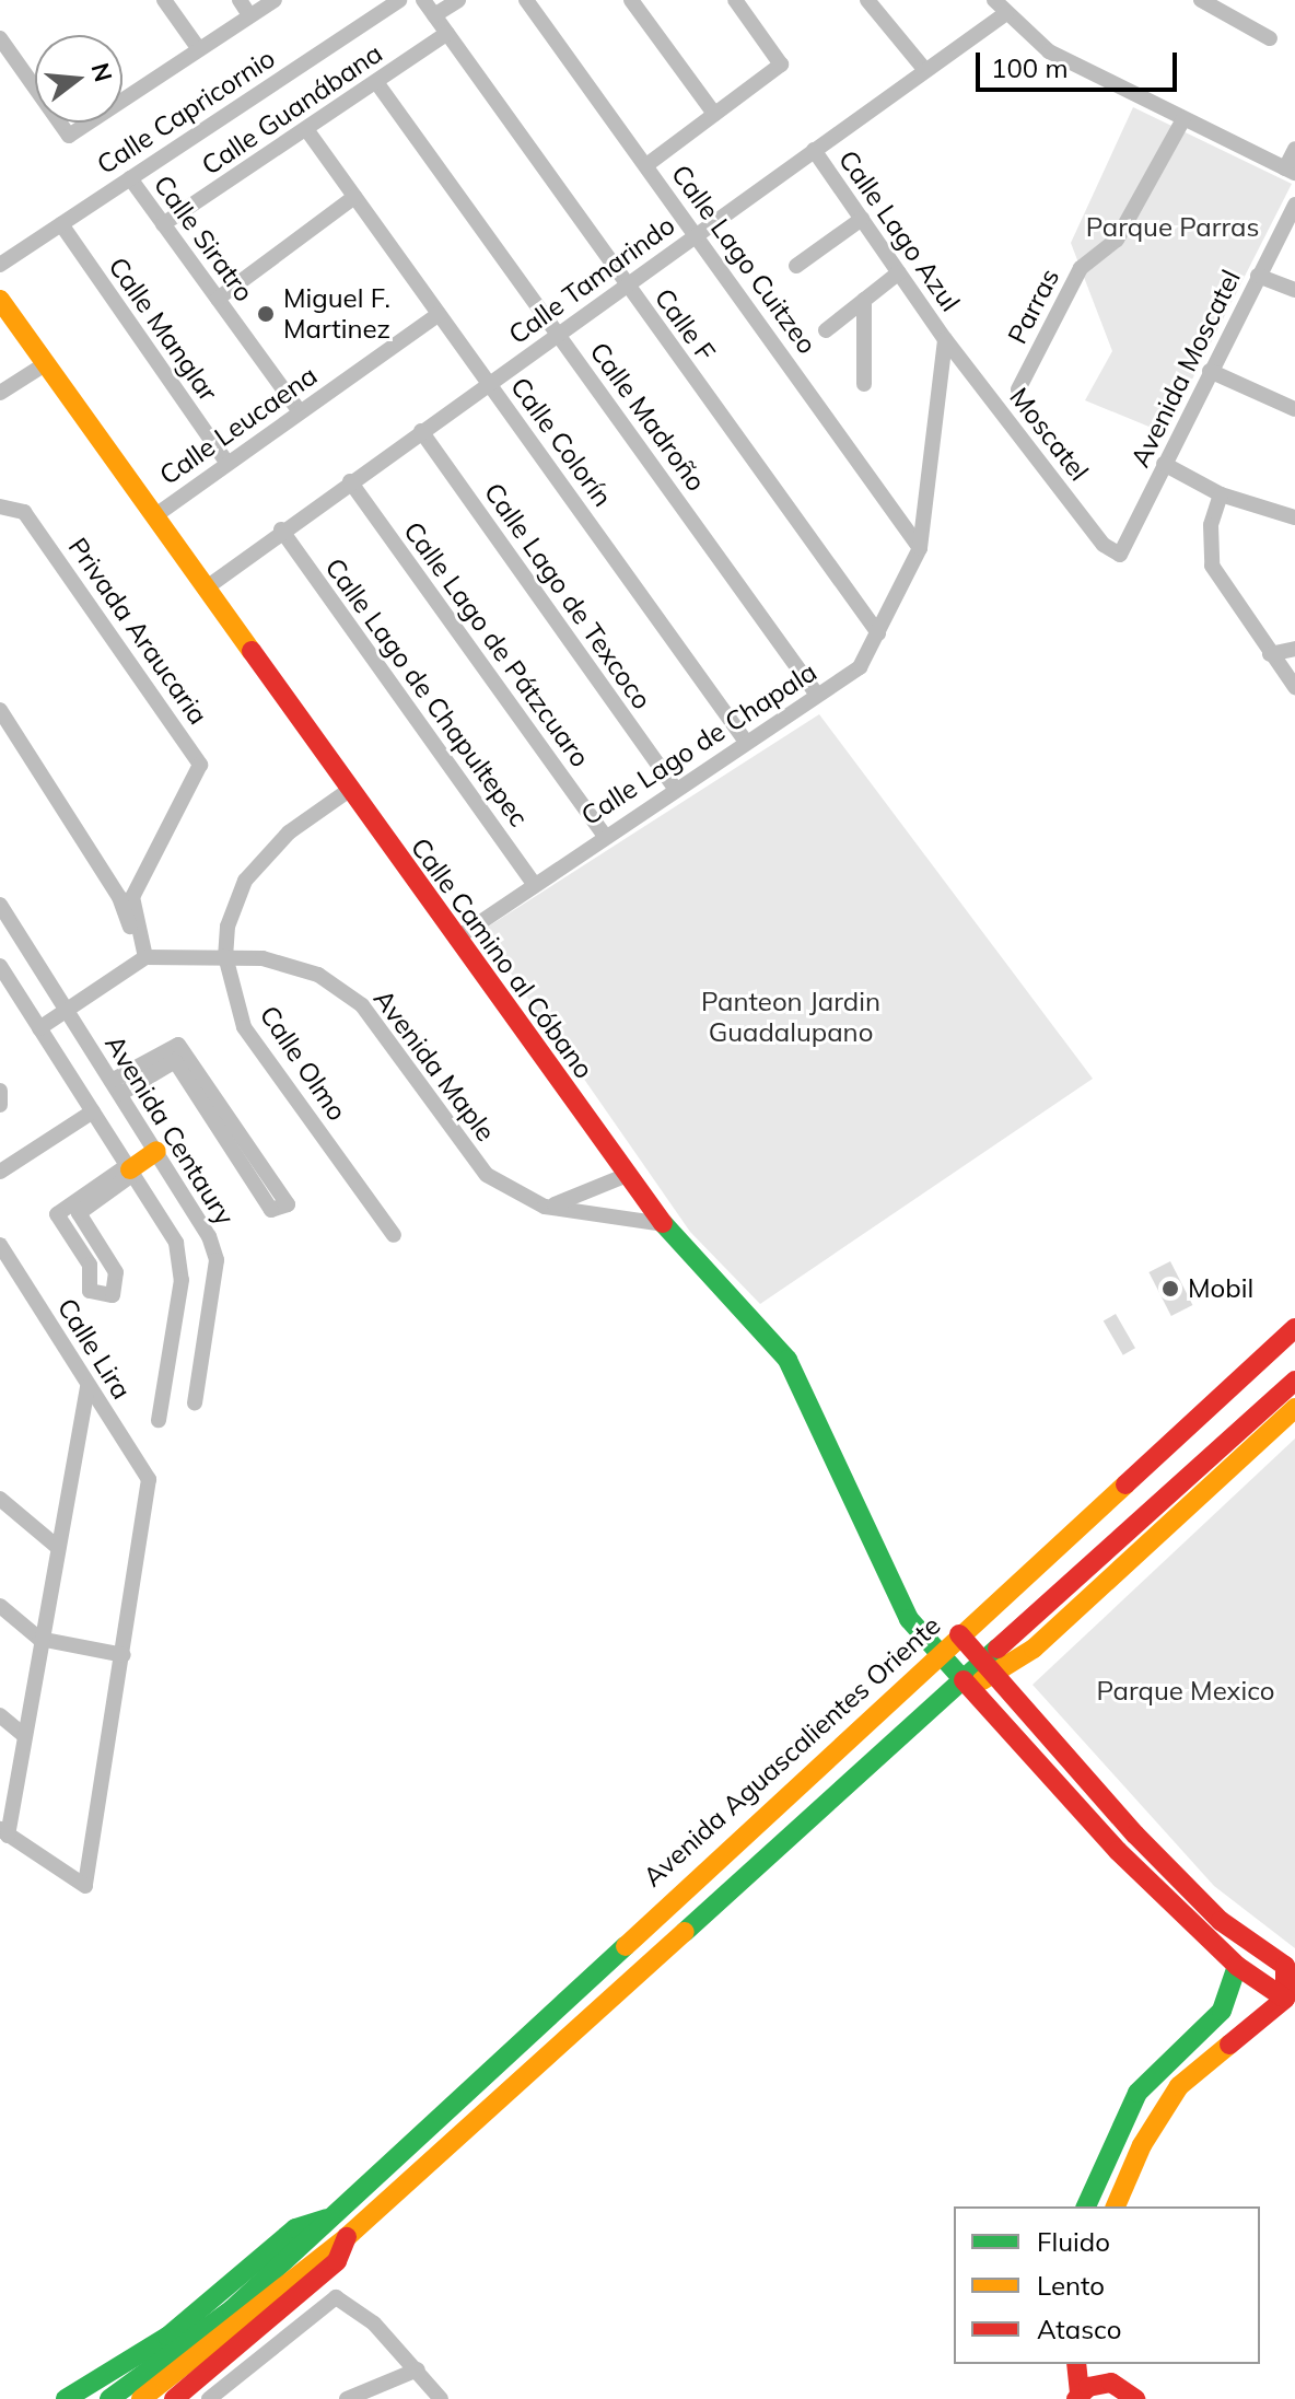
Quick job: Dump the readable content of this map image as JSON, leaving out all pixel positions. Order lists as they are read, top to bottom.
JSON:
{
  "streets": {
    "street": [
      "Calle Guanábana",
      "Calle Capricornio",
      "Calle Lago Azul",
      "Calle Siratro",
      "Calle Lago Cuitzeo",
      "Calle Tamarindo",
      "Parras",
      "Calle F",
      "Calle Manglar",
      "Avenida Moscatel",
      "Calle Madroño",
      "Calle Leucaena",
      "Moscatel",
      "Calle Colorín",
      "Calle Lago de Texcoco",
      "Privada Araucaria",
      "Calle Lago de Pátzcuaro",
      "Calle Lago de Chapultepec",
      "Calle Lago de Chapala",
      "Calle Camino al Cóbano",
      "Calle Olmo",
      "Avenida Maple",
      "Avenida Centaury",
      "Calle Lira",
      "Avenida Aguascalientes Oriente"
    ]
  },
  "crossings": [
    ["Calle Guanábana", "Calle Siratro"],
    ["Calle Guanábana", "Calle F"],
    ["Calle Guanábana", "Calle Madroño"],
    ["Calle Guanábana", "Calle Colorín"],
    ["Calle Capricornio", "Calle Siratro"],
    ["Calle Capricornio", "Calle Manglar"],
    ["Calle Lago Azul", "Calle Tamarindo"],
    ["Calle Lago Azul", "Moscatel"],
    ["Calle Lago Azul", "Calle Lago de Chapala"],
    ["Calle Siratro", "Calle Leucaena"],
    ["Calle Lago Cuitzeo", "Calle Tamarindo"],
    ["Calle Lago Cuitzeo", "Calle Lago de Chapala"],
    ["Calle Tamarindo", "Calle F"],
    ["Calle Tamarindo", "Calle Madroño"],
    ["Calle Tamarindo", "Calle Colorín"],
    ["Calle Tamarindo", "Calle Lago de Texcoco"],
    ["Calle Tamarindo", "Calle Lago de Pátzcuaro"],
    ["Calle Tamarindo", "Calle Lago de Chapultepec"],
    ["Calle Tamarindo", "Calle Camino al Cóbano"],
    ["Calle F", "Calle Lago de Chapala"],
    ["Calle Manglar", "Calle Leucaena"],
    ["Avenida Moscatel", "Moscatel"],
    ["Calle Madroño", "Calle Lago de Chapala"],
    ["Calle Leucaena", "Calle Colorín"],
    ["Calle Leucaena", "Calle Camino al Cóbano"],
    ["Moscatel", "Calle Lago de Chapala"],
    ["Calle Colorín", "Calle Lago de Chapala"],
    ["Calle Lago de Texcoco", "Calle Lago de Chapala"],
    ["Calle Lago de Pátzcuaro", "Calle Lago de Chapala"],
    ["Calle Lago de Chapultepec", "Calle Lago de Chapala"],
    ["Calle Lago de Chapala", "Calle Camino al Cóbano"],
    ["Calle Camino al Cóbano", "Calle Olmo"],
    ["Calle Camino al Cóbano", "Avenida Maple"],
    ["Calle Camino al Cóbano", "Avenida Aguascalientes Oriente"],
    ["Calle Olmo", "Avenida Maple"]
  ],
  "parks": ["Parque Parras", "Panteon Jardin Guadalupano", "Parque Mexico"],
  "places": ["Miguel F. Martinez", "Mobil"],
  "legend": ["Fluido", "Lento", "Atasco"],
  "scale_bar": "100 m",
  "north": "right"
}
